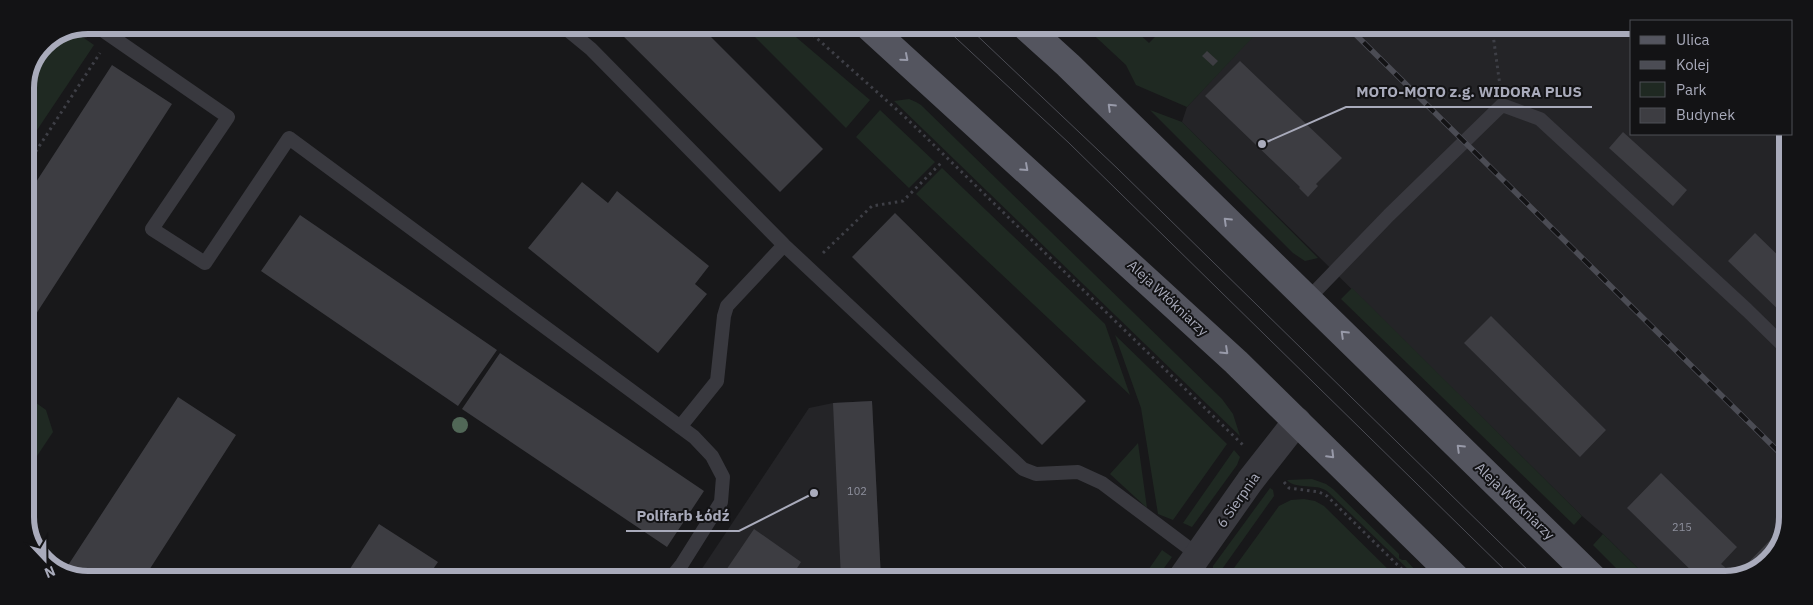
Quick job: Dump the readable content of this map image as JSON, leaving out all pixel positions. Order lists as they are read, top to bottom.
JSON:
{
  "streets": {
    "main road": ["Aleja Włókniarzy"],
    "street": ["6 Sierpnia"]
  },
  "crossings": [
    ["Aleja Włókniarzy", "6 Sierpnia"]
  ],
  "places": ["MOTO-MOTO z.g. WIDORA PLUS", "Polifarb Łódź"],
  "house_numbers": ["102", "215"],
  "legend": [
    "Ulica",
    "Kolej",
    "Park",
    "Budynek"
  ],
  "north": "bottom"
}
